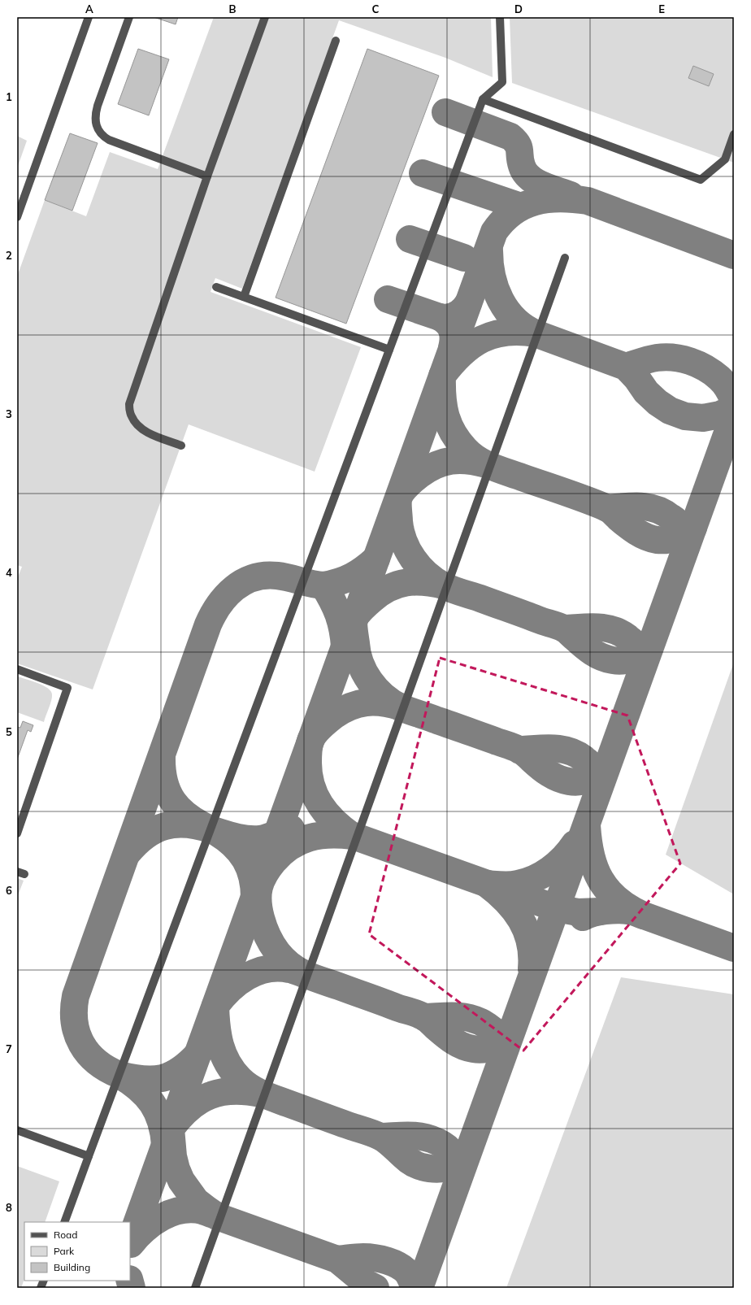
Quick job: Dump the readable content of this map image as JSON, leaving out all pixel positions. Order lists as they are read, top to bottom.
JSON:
{
  "legend": ["Road", "Park", "Building"],
  "grid": {
    "columns": [
      "A",
      "B",
      "C",
      "D",
      "E"
    ],
    "rows": [
      "1",
      "2",
      "3",
      "4",
      "5",
      "6",
      "7",
      "8"
    ]
  }
}
